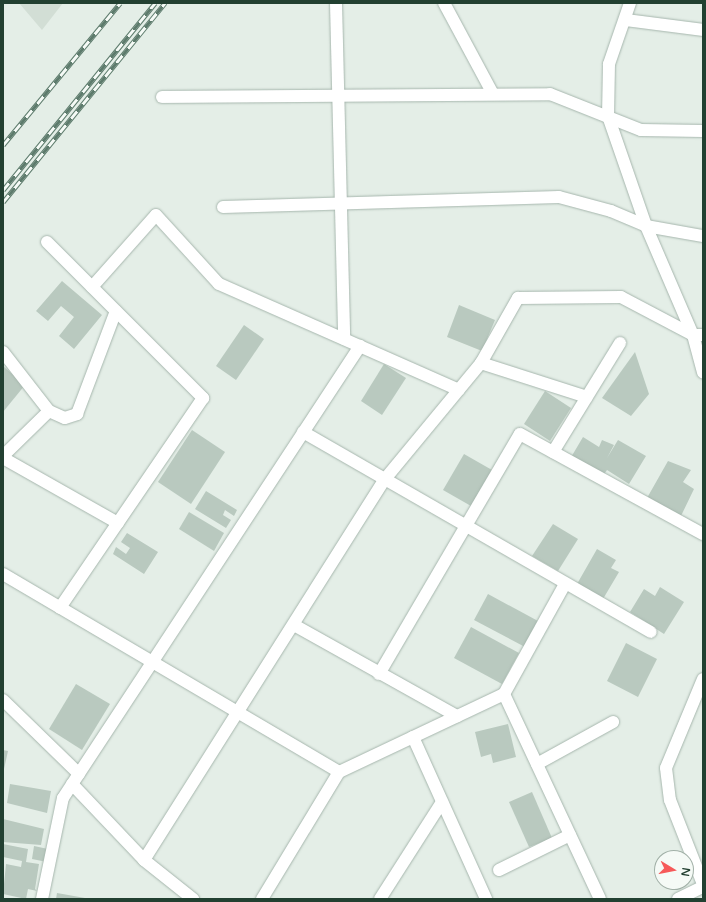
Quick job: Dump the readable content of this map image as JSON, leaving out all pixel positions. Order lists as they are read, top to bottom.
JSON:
{
  "north": "right"
}
